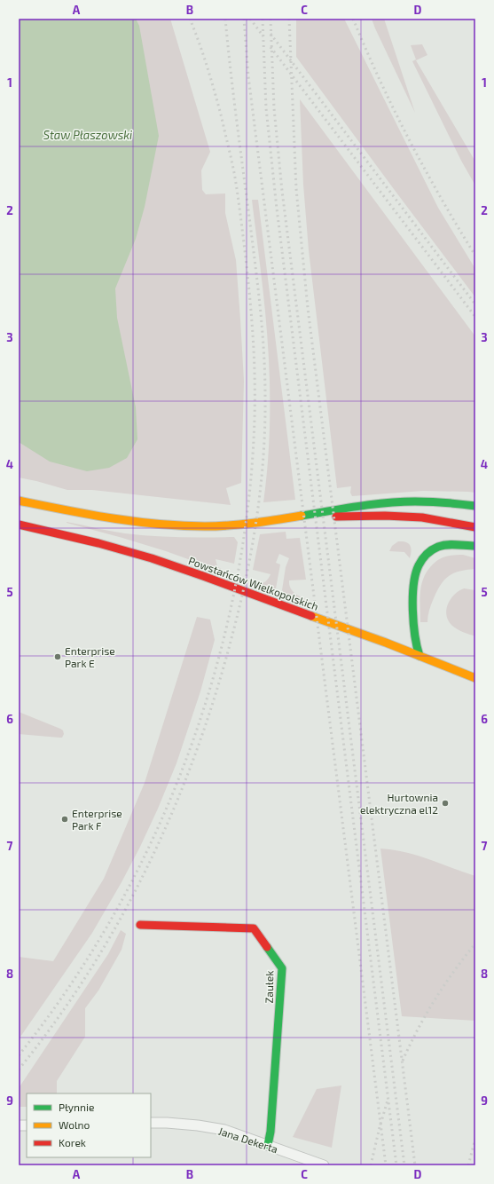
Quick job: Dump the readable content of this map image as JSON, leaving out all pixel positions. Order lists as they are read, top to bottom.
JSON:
{
  "streets": {
    "main road": ["Powstańców Wielkopolskich", "Zaułek"],
    "street": ["Jana Dekerta"]
  },
  "crossings": [
    ["Zaułek", "Jana Dekerta"]
  ],
  "water": ["Staw Płaszowski"],
  "places": ["Enterprise Park E", "Hurtownia elektryczna el12", "Enterprise Park F"],
  "legend": ["Płynnie", "Wolno", "Korek"],
  "grid": {
    "columns": [
      "A",
      "B",
      "C",
      "D"
    ],
    "rows": [
      "1",
      "2",
      "3",
      "4",
      "5",
      "6",
      "7",
      "8",
      "9"
    ]
  }
}
